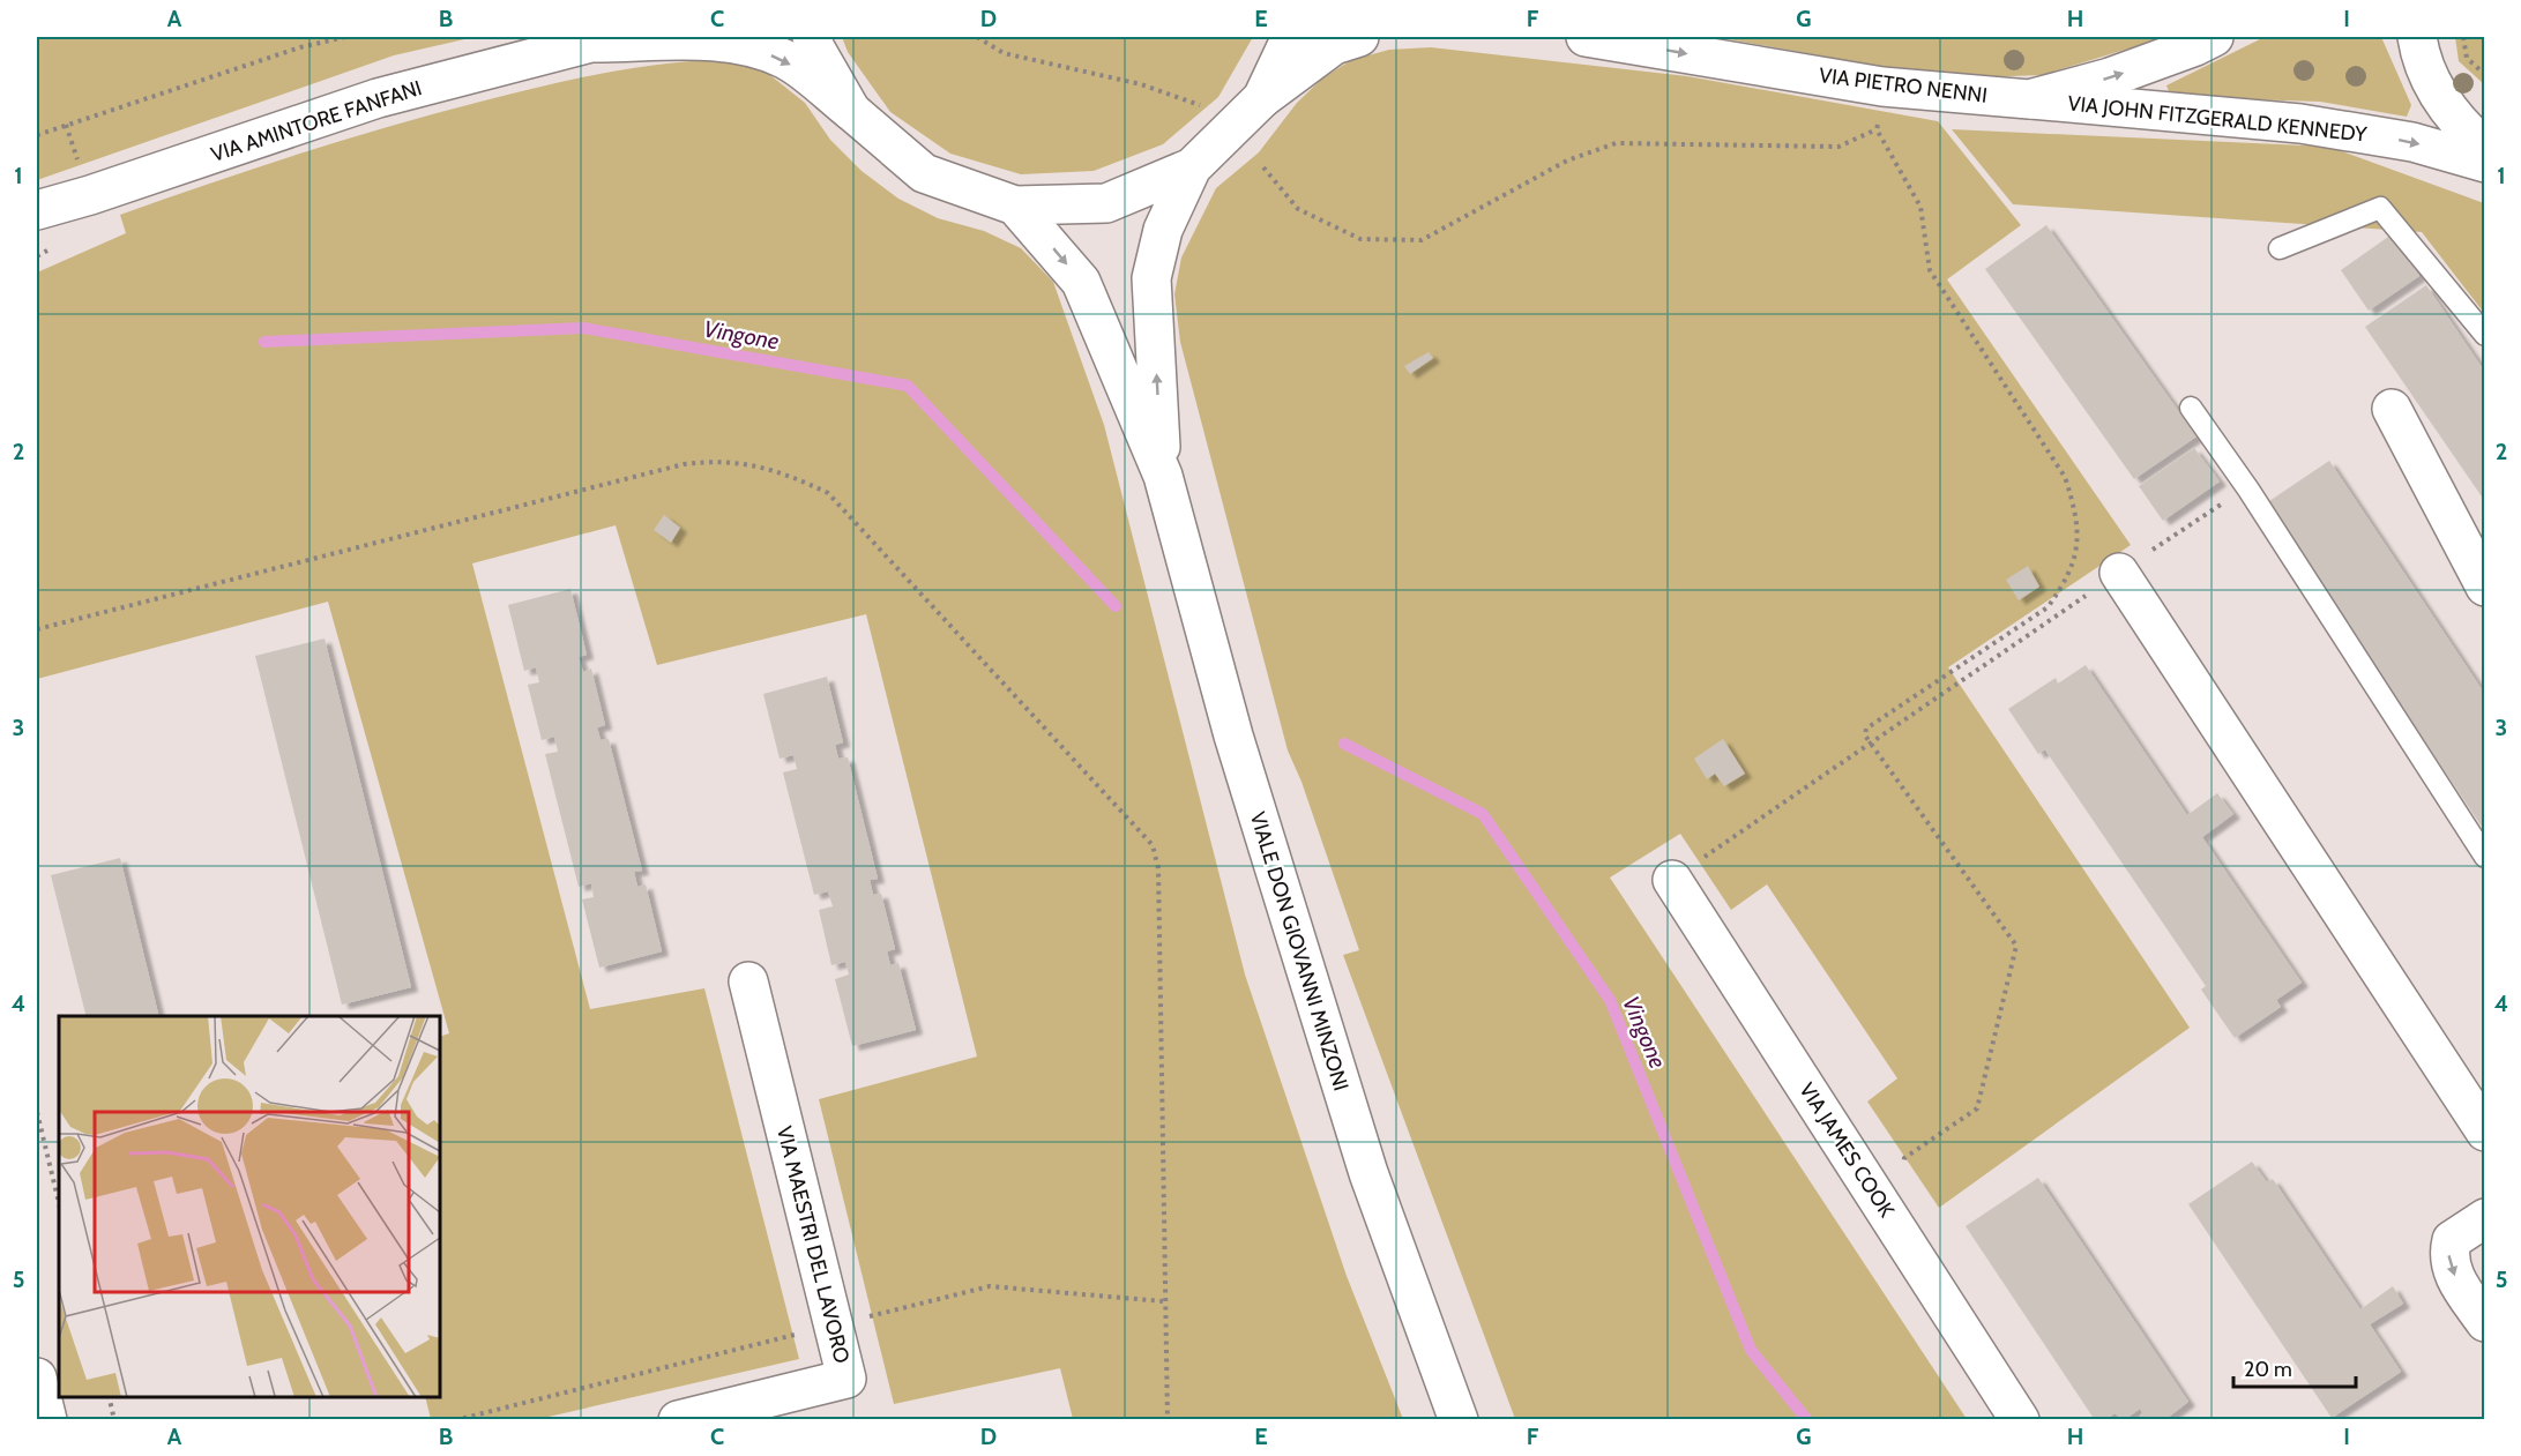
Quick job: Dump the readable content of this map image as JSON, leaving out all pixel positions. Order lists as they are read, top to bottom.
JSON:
{
  "streets": {
    "street": [
      "VIA PIETRO NENNI",
      "VIA JOHN FITZGERALD KENNEDY",
      "VIA AMINTORE FANFANI",
      "VIALE DON GIOVANNI MINZONI",
      "VIA JAMES COOK",
      "VIA MAESTRI DEL LAVORO"
    ]
  },
  "crossings": [
    ["VIA PIETRO NENNI", "VIA JOHN FITZGERALD KENNEDY"],
    ["VIA AMINTORE FANFANI", "VIALE DON GIOVANNI MINZONI"]
  ],
  "one_way": ["VIA PIETRO NENNI", "VIA JOHN FITZGERALD KENNEDY"],
  "water": ["Vingone"],
  "scale_bar": "20 m",
  "grid": {
    "columns": [
      "A",
      "B",
      "C",
      "D",
      "E",
      "F",
      "G",
      "H",
      "I"
    ],
    "rows": [
      "1",
      "2",
      "3",
      "4",
      "5"
    ]
  }
}
